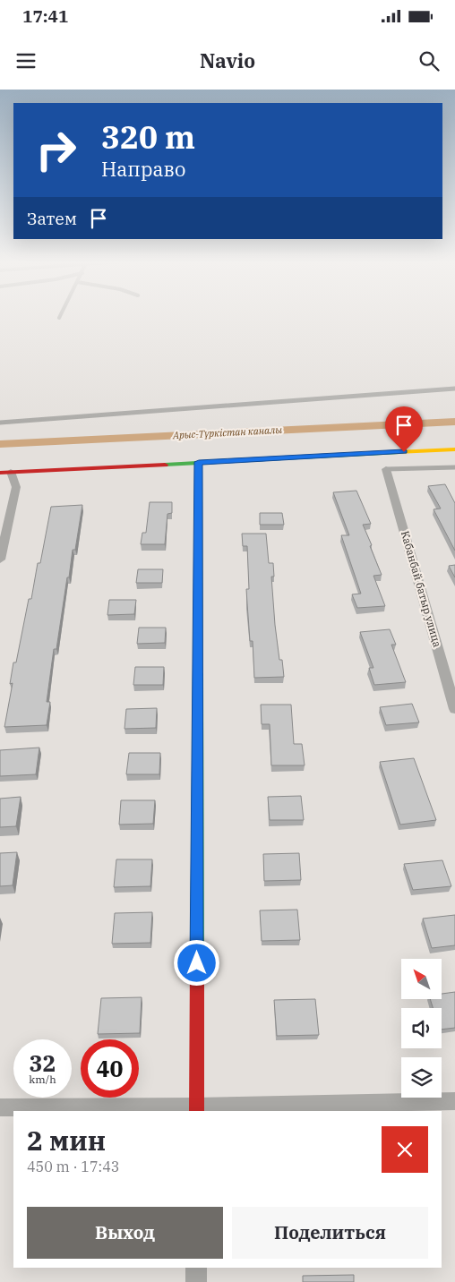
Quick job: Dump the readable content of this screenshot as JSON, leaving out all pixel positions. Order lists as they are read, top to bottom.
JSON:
{
  "streets": {
    "street": ["Кабанбай батыр улица"]
  },
  "water": ["Арыс-Түркістан каналы"],
  "north": "top left",
  "page": {
    "status": "17:41",
    "header": "Navio",
    "turn": ["320 m", "Направо"],
    "then": "Затем",
    "speed": "32 km/h",
    "limit": "40",
    "heading": ["2 мин", "450 m · 17:43"],
    "buttons": ["Выход", "Поделиться"]
  }
}
